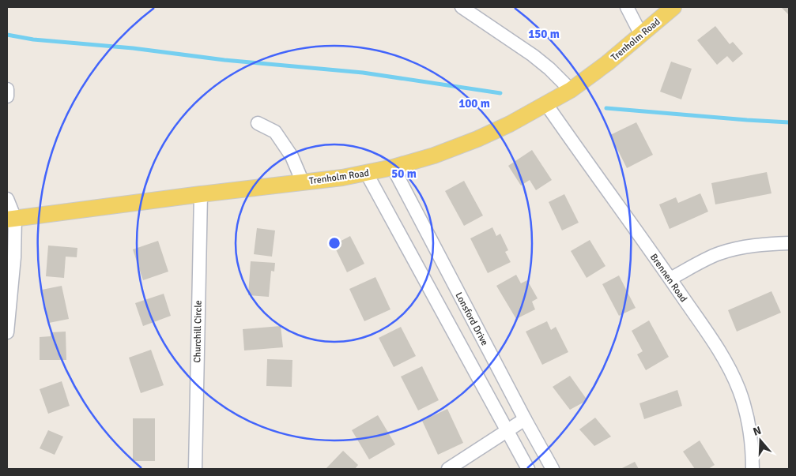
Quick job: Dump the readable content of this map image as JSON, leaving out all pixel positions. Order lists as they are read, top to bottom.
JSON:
{
  "streets": {
    "main road": ["Trenholm Road"],
    "street": ["Brennen Road", "Lonsford Drive", "Churchill Circle"]
  },
  "crossings": [
    ["Trenholm Road", "Brennen Road"],
    ["Trenholm Road", "Lonsford Drive"],
    ["Trenholm Road", "Churchill Circle"]
  ],
  "north": "top",
  "rings": ["150 m", "100 m", "50 m"]
}
